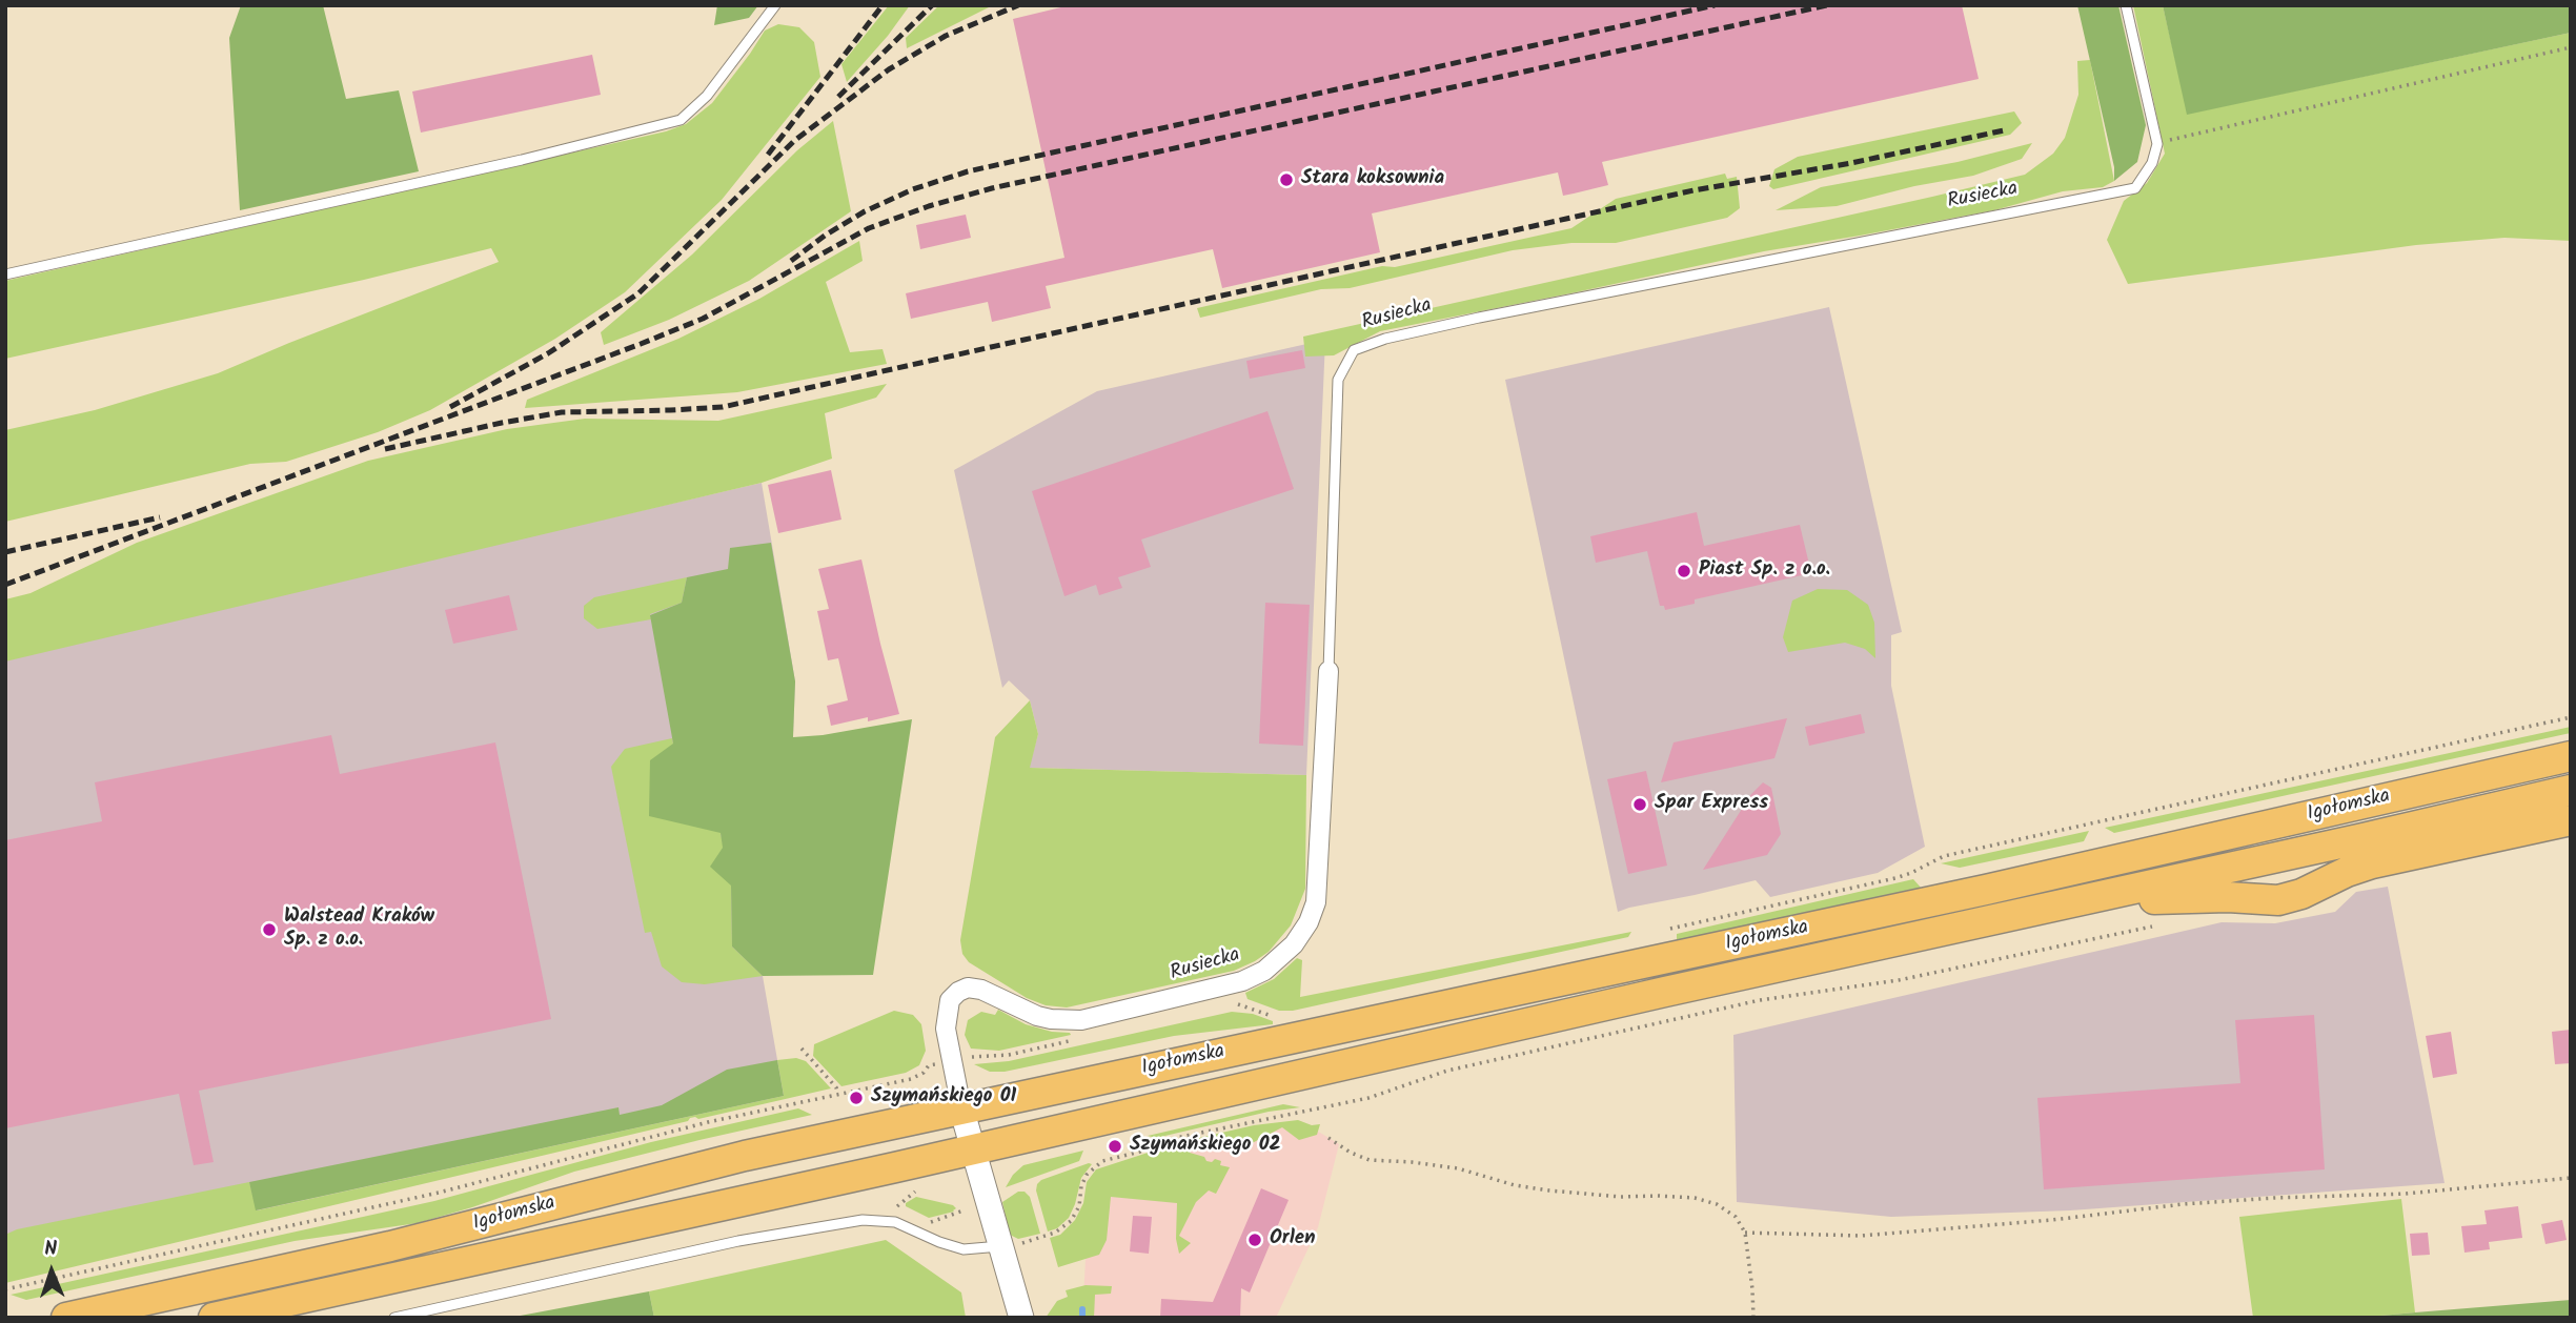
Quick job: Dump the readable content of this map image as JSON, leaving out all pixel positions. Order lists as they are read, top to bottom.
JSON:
{
  "streets": {
    "main road": ["Igołomska"],
    "street": ["Rusiecka"]
  },
  "crossings": [
    ["Rusiecka", "Igołomska"]
  ],
  "places": [
    "Stara koksownia",
    "Piast Sp. z o.o.",
    "Spar Express",
    "Walstead Kraków Sp. z o.o.",
    "Szymańskiego 01",
    "Szymańskiego 02",
    "Orlen"
  ],
  "north": "top"
}
